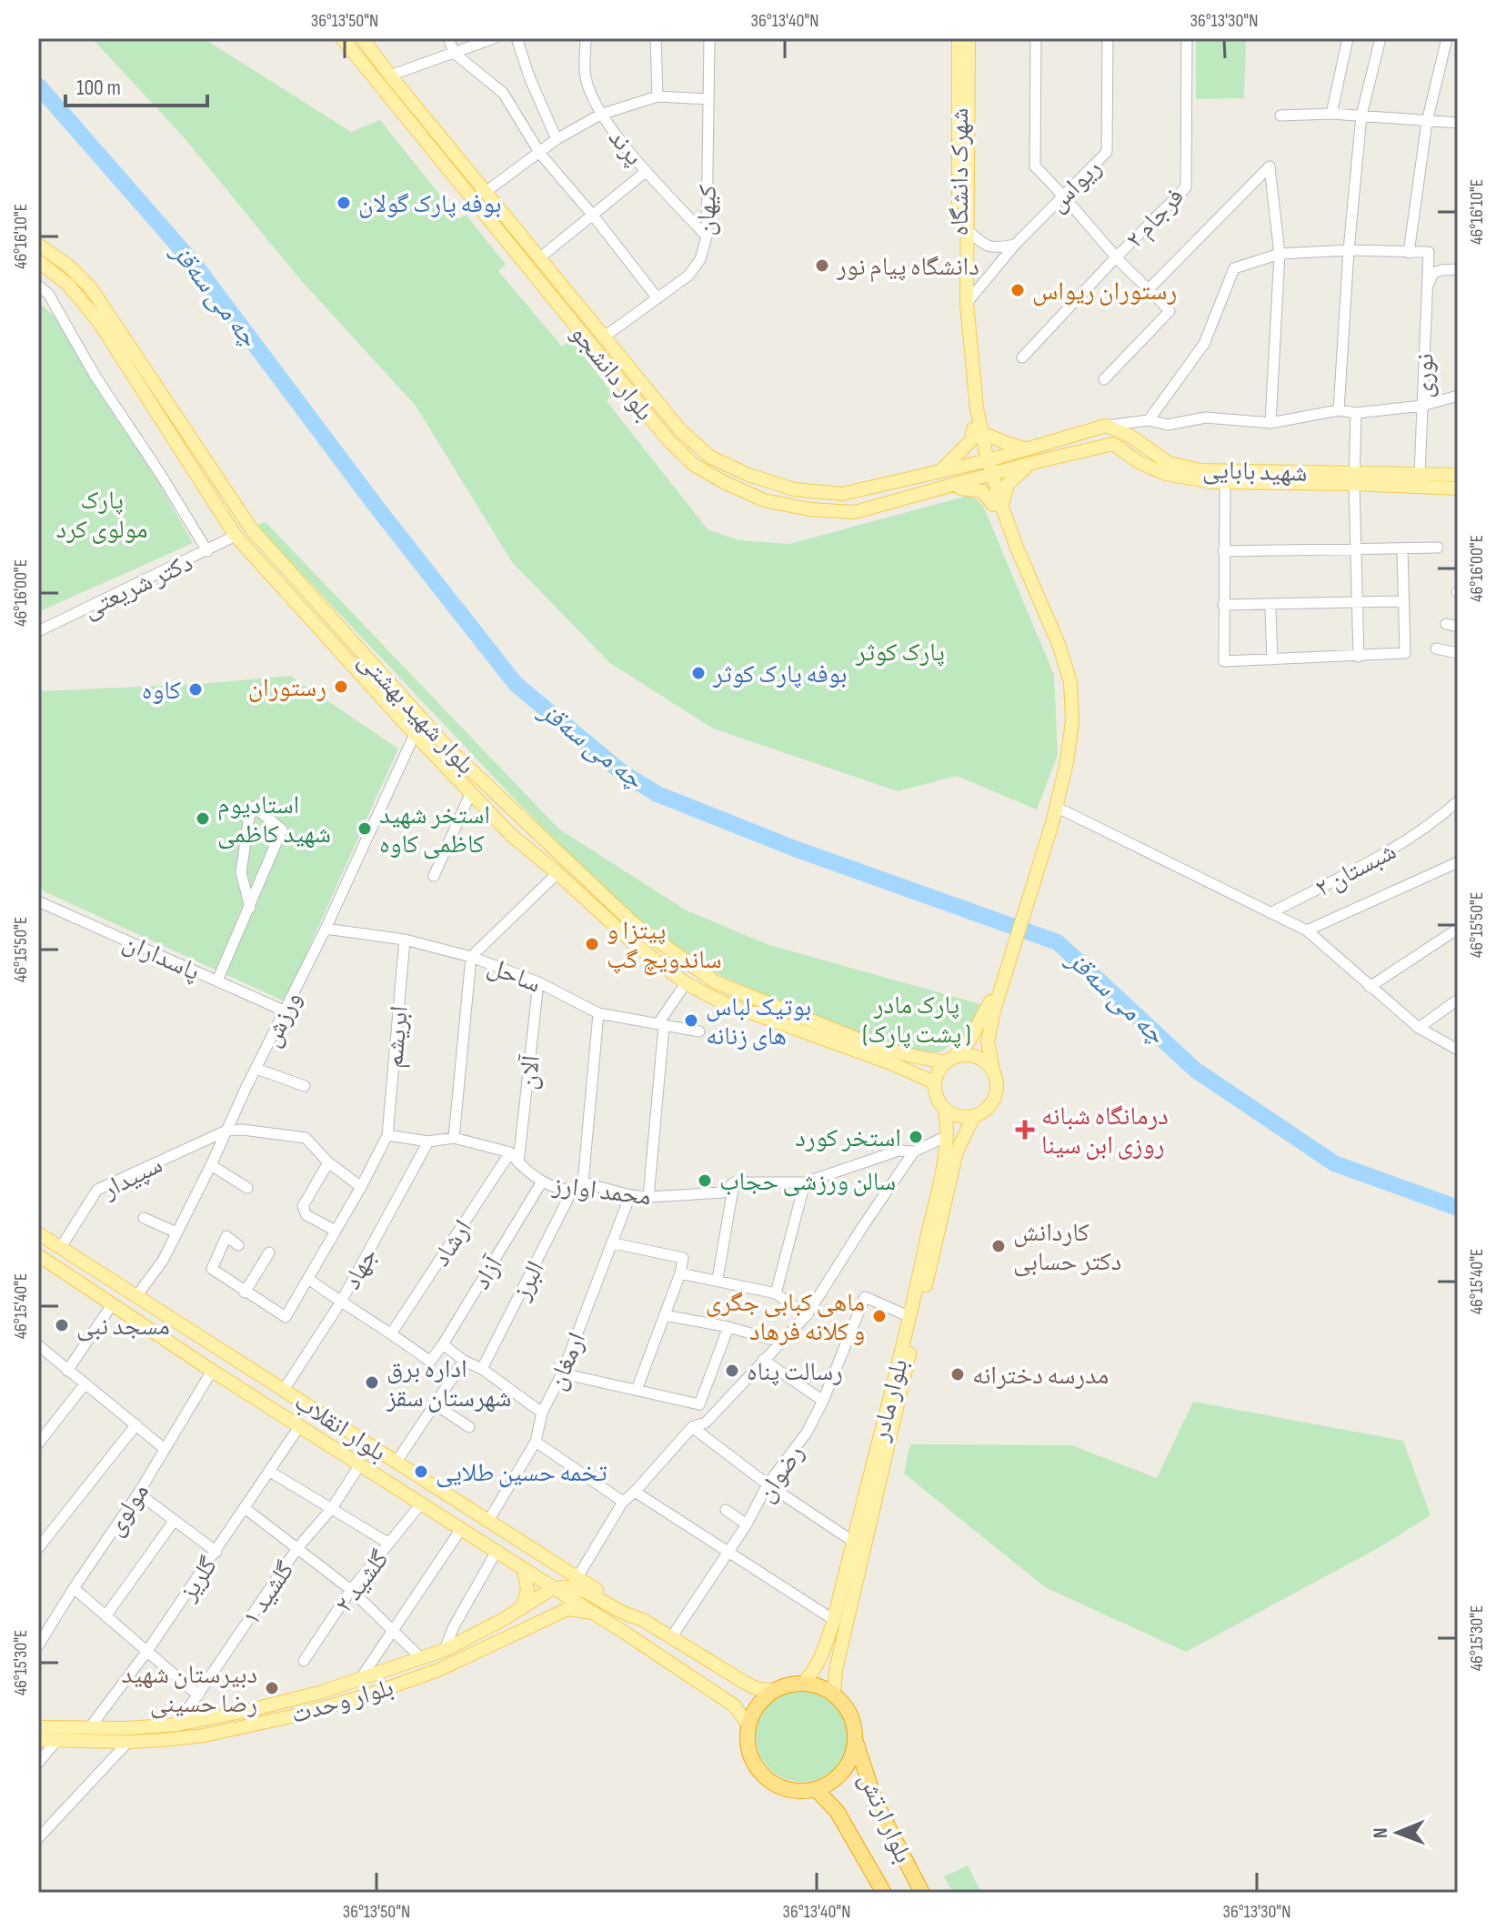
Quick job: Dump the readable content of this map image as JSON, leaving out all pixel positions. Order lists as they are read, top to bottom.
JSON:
{
  "streets": {
    "highway": ["بلوار ارتش"],
    "main road": [
      "شهرک دانشگاه",
      "بلوار دانشجو",
      "شهید بابایی",
      "بلوار شهید بهشتی",
      "بلوار مادر",
      "بلوار انقلاب",
      "بلوار وحدت"
    ],
    "street": [
      "پرند",
      "ریواس",
      "کیهان",
      "فرجام ۲",
      "نوری",
      "دکتر شریعتی",
      "شبستان ۲",
      "پاسداران",
      "ساحل",
      "ورزش",
      "ابریشم",
      "آلان",
      "سپیدار",
      "محمد اوارز",
      "ارشاد",
      "جهاد",
      "آزاد",
      "البرز",
      "ارمغان",
      "رضوان",
      "مولوی",
      "گلریز",
      "گلشید ۲",
      "گلشید ۱"
    ]
  },
  "crossings": [
    ["پرند", "کیهان"],
    ["کیهان", "بلوار دانشجو"],
    ["بلوار دانشجو", "شهید بابایی"],
    ["نوری", "شهید بابایی"],
    ["دکتر شریعتی", "بلوار شهید بهشتی"],
    ["بلوار شهید بهشتی", "ورزش"],
    ["بلوار شهید بهشتی", "بلوار مادر"],
    ["پاسداران", "ورزش"],
    ["ساحل", "ورزش"],
    ["ساحل", "ابریشم"],
    ["ساحل", "آلان"],
    ["ورزش", "سپیدار"],
    ["ورزش", "بلوار انقلاب"],
    ["آلان", "محمد اوارز"],
    ["سپیدار", "بلوار انقلاب"],
    ["محمد اوارز", "ارشاد"],
    ["محمد اوارز", "آزاد"],
    ["محمد اوارز", "البرز"],
    ["محمد اوارز", "ارمغان"],
    ["ارشاد", "آزاد"],
    ["جهاد", "بلوار انقلاب"],
    ["ارمغان", "بلوار انقلاب"],
    ["بلوار مادر", "بلوار انقلاب"],
    ["بلوار مادر", "رضوان"],
    ["بلوار مادر", "بلوار ارتش"],
    ["بلوار انقلاب", "رضوان"],
    ["بلوار انقلاب", "مولوی"],
    ["بلوار انقلاب", "گلریز"],
    ["بلوار انقلاب", "گلشید ۲"],
    ["بلوار انقلاب", "گلشید ۱"],
    ["بلوار انقلاب", "بلوار وحدت"],
    ["بلوار انقلاب", "بلوار ارتش"],
    ["گلریز", "بلوار وحدت"],
    ["گلشید ۱", "بلوار وحدت"]
  ],
  "water": ["چە می سەقز"],
  "parks": ["پارک مولوی کرد", "پارک کوثر", "پارک مادر (پشت پارک )"],
  "places": {
    "other": [
      "بوفه پارک گولان",
      "دانشگاه پیام نور",
      "رستوران ریواس",
      "بوفه پارک کوثر",
      "رستوران",
      "کاوه",
      "استادیوم شهید کاظمی",
      "استخر شهید کاظمی کاوه",
      "پیتزا و ساندویچ گپ",
      "بوتیک لباس های زنانه",
      "استخر کورد",
      "سالن ورزشی حجاب",
      "کاردانش دکتر حسابی",
      "ماهی کبابی جگری و کلانه فرهاد",
      "مسجد نبی",
      "رسالت پناه",
      "مدرسه دخترانه",
      "اداره برق شهرستان سقز",
      "تخمه حسین طلایی",
      "دبیرستان شهید رضا حسینی"
    ],
    "health": ["درمانگاه شبانه روزی ابن سینا"]
  },
  "scale_bar": "100 m",
  "north": "left",
  "coordinates": [
    "36°13'50\"N",
    "36°13'40\"N",
    "36°13'30\"N",
    "46°16'10\"E",
    "46°16'00\"E",
    "46°15'50\"E",
    "46°15'40\"E",
    "46°15'30\"E"
  ]
}
